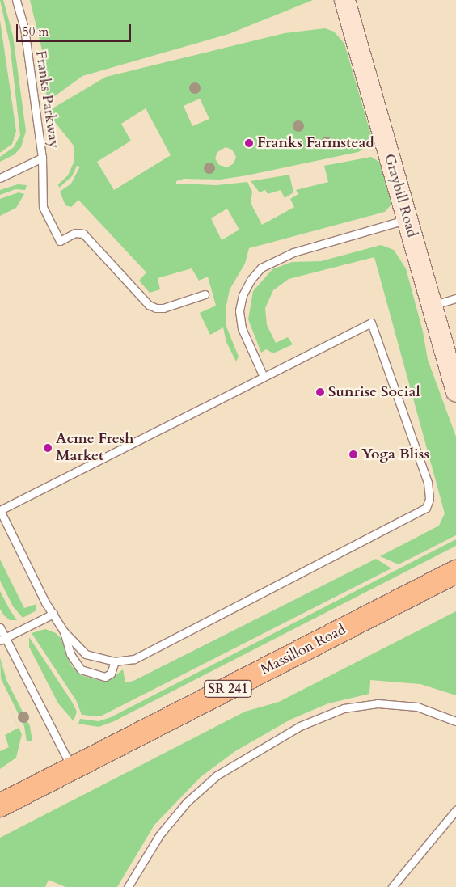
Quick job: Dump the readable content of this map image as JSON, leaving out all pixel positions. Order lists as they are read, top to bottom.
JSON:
{
  "streets": {
    "main road": ["Massillon Road", "SR 241"],
    "street": ["Graybill Road"],
    "lane": ["Franks Parkway"]
  },
  "places": [
    "Franks Farmstead",
    "Sunrise Social",
    "Acme Fresh Market",
    "Yoga Bliss"
  ],
  "scale_bar": "50 m"
}
